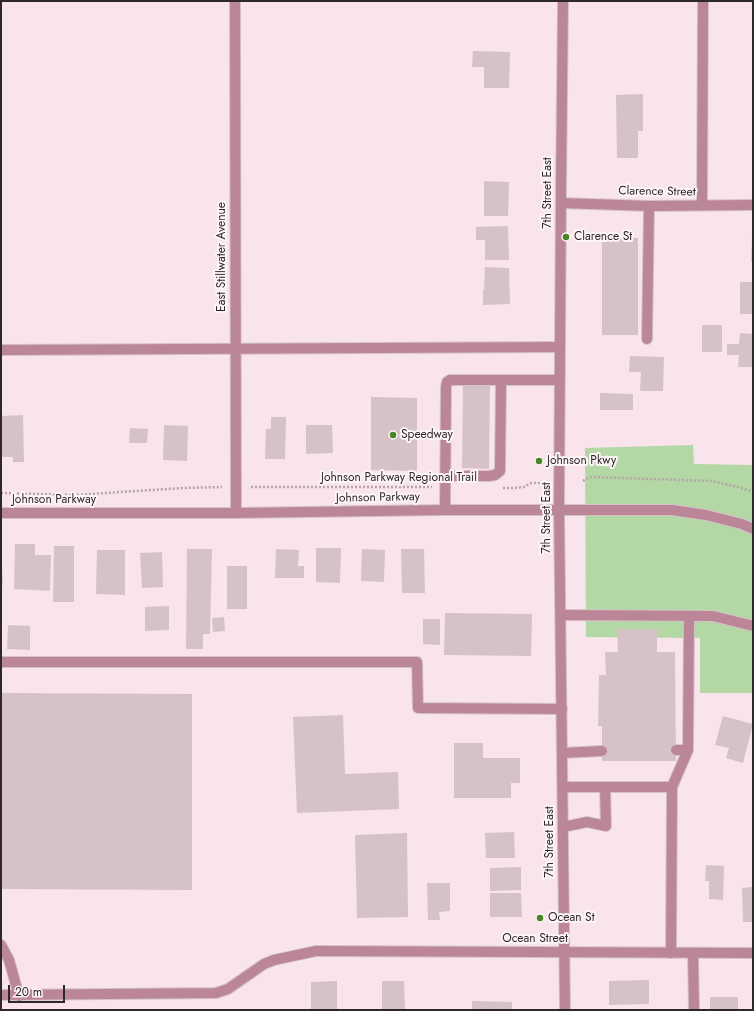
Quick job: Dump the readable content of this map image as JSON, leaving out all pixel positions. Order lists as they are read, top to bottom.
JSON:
{
  "streets": {
    "street": [
      "Clarence Street",
      "7th Street East",
      "East Stillwater Avenue",
      "Johnson Parkway",
      "Ocean Street"
    ],
    "path": ["Johnson Parkway Regional Trail"]
  },
  "crossings": [
    ["Clarence Street", "7th Street East"],
    ["7th Street East", "Johnson Parkway"],
    ["7th Street East", "Ocean Street"],
    ["East Stillwater Avenue", "Johnson Parkway"]
  ],
  "places": [
    "Clarence St",
    "Speedway",
    "Johnson Pkwy",
    "Ocean St"
  ],
  "scale_bar": "20 m"
}
